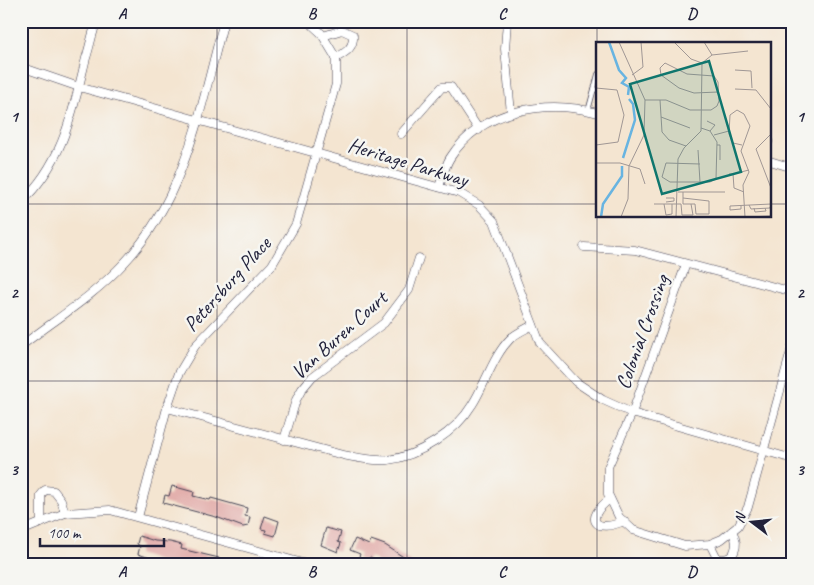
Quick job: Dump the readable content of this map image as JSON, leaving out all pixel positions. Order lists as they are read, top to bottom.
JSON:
{
  "streets": {
    "street": [
      "Heritage Parkway",
      "Petersburg Place",
      "Colonial Crossing",
      "Van Buren Court"
    ]
  },
  "crossings": [
    ["Heritage Parkway", "Petersburg Place"],
    ["Heritage Parkway", "Colonial Crossing"]
  ],
  "scale_bar": "100 m",
  "north": "left",
  "grid": {
    "columns": [
      "A",
      "B",
      "C",
      "D"
    ],
    "rows": ["1", "2", "3"]
  }
}
